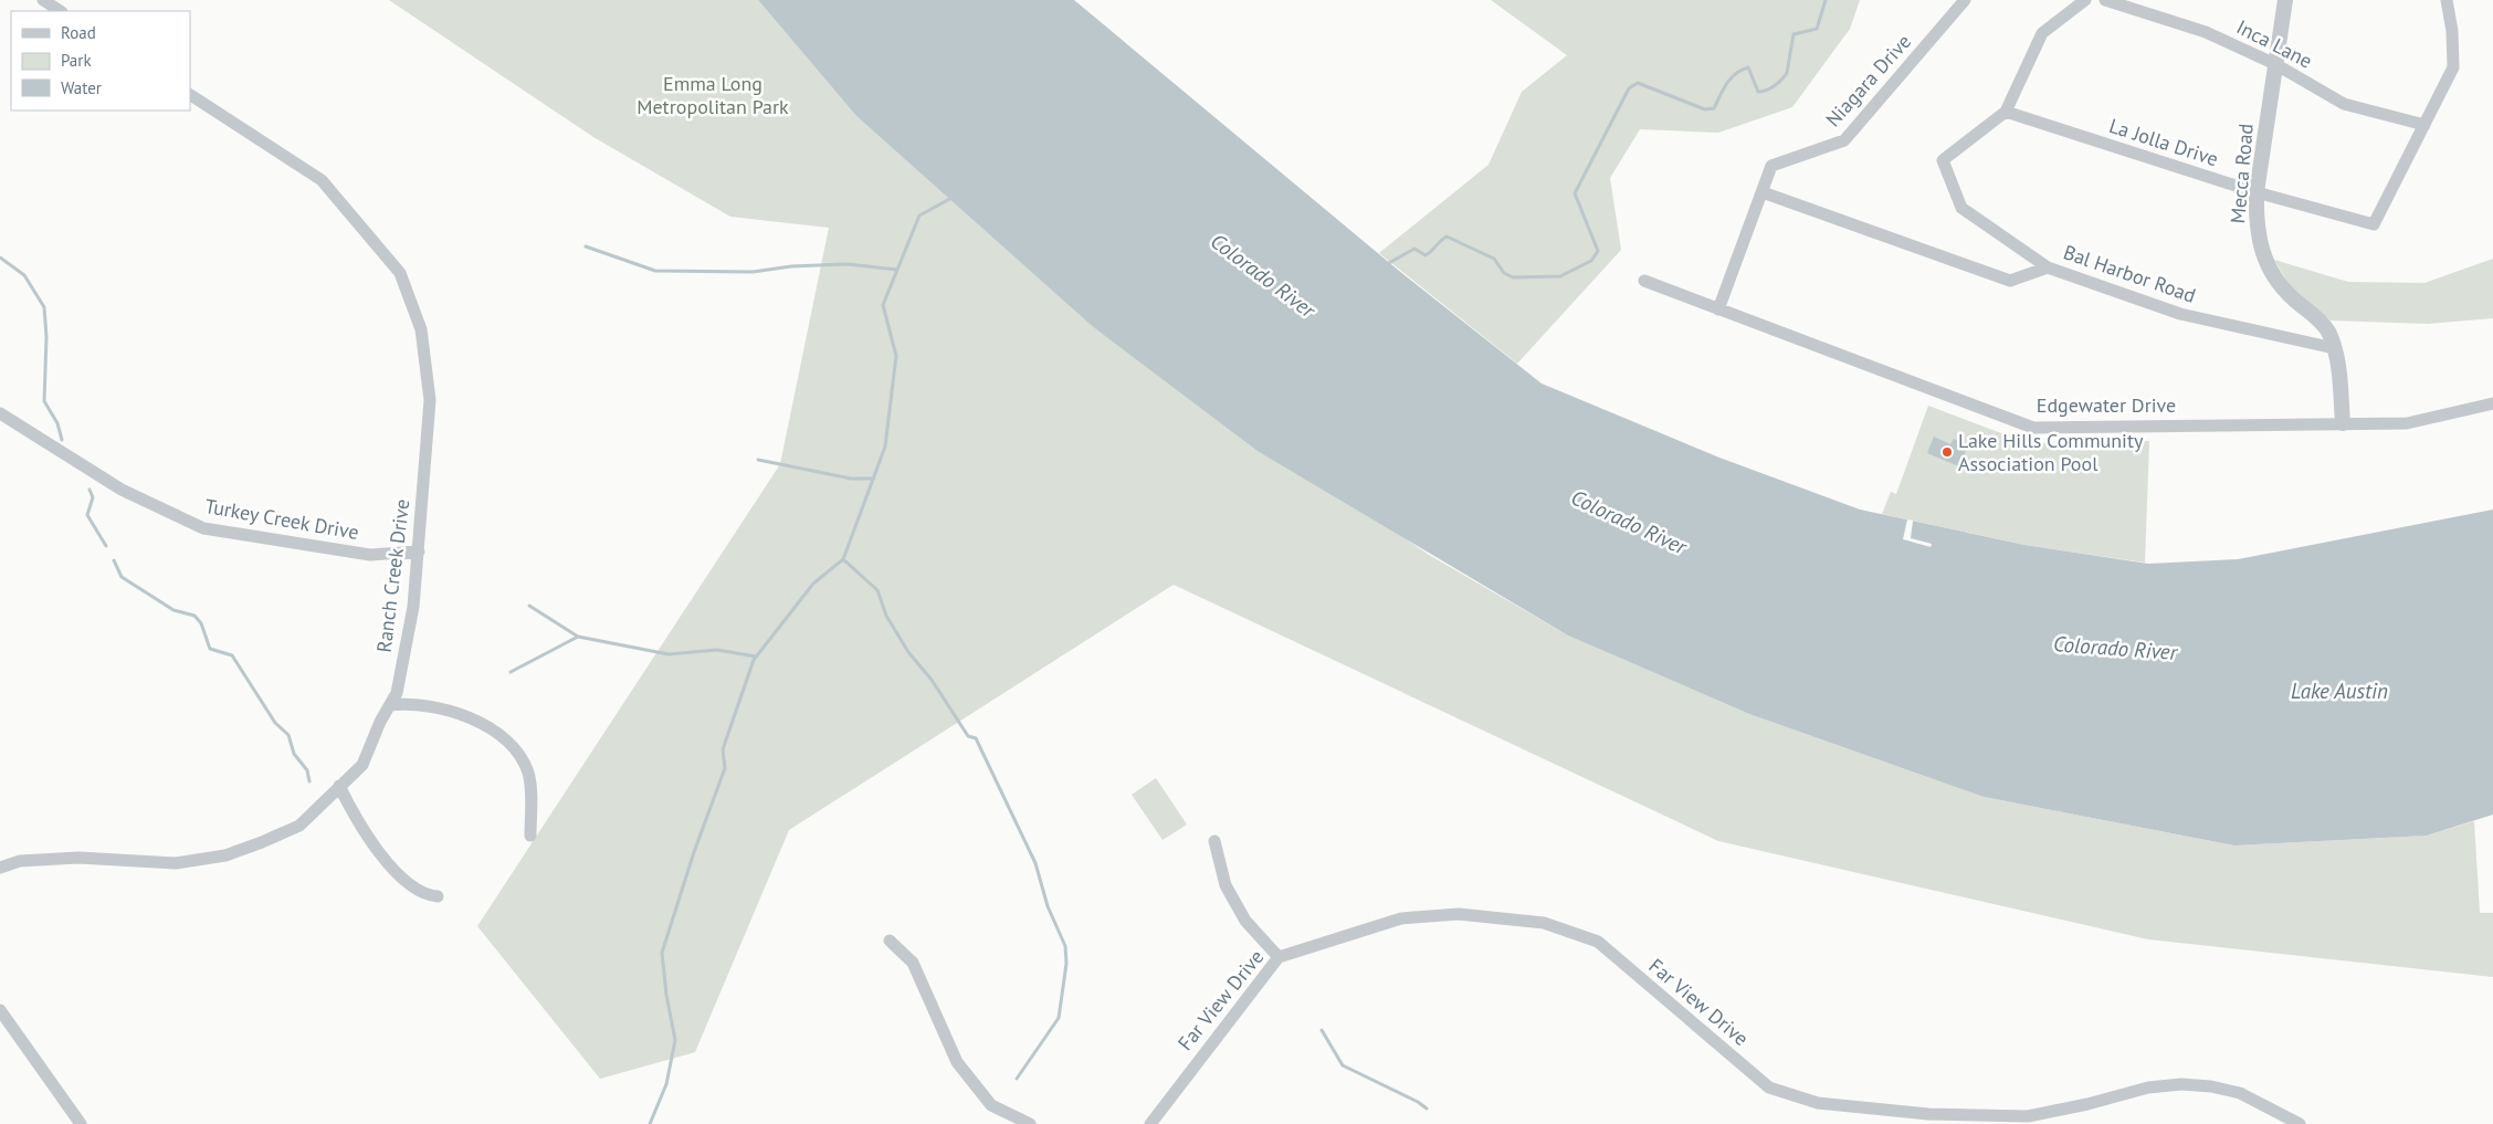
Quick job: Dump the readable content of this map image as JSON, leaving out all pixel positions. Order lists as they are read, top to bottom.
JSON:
{
  "streets": {
    "street": [
      "Inca Lane",
      "Niagara Drive",
      "La Jolla Drive",
      "Mecca Road",
      "Bal Harbor Road",
      "Edgewater Drive",
      "Turkey Creek Drive",
      "Ranch Creek Drive",
      "Far View Drive"
    ]
  },
  "crossings": [
    ["Inca Lane", "La Jolla Drive"],
    ["Inca Lane", "Mecca Road"],
    ["Niagara Drive", "Bal Harbor Road"],
    ["Niagara Drive", "Edgewater Drive"],
    ["La Jolla Drive", "Mecca Road"],
    ["Mecca Road", "Bal Harbor Road"],
    ["Mecca Road", "Edgewater Drive"],
    ["Turkey Creek Drive", "Ranch Creek Drive"]
  ],
  "water": ["Colorado River", "Lake Austin"],
  "parks": ["Emma Long Metropolitan Park"],
  "places": ["Lake Hills Community Association Pool"],
  "legend": ["Road", "Park", "Water"]
}
